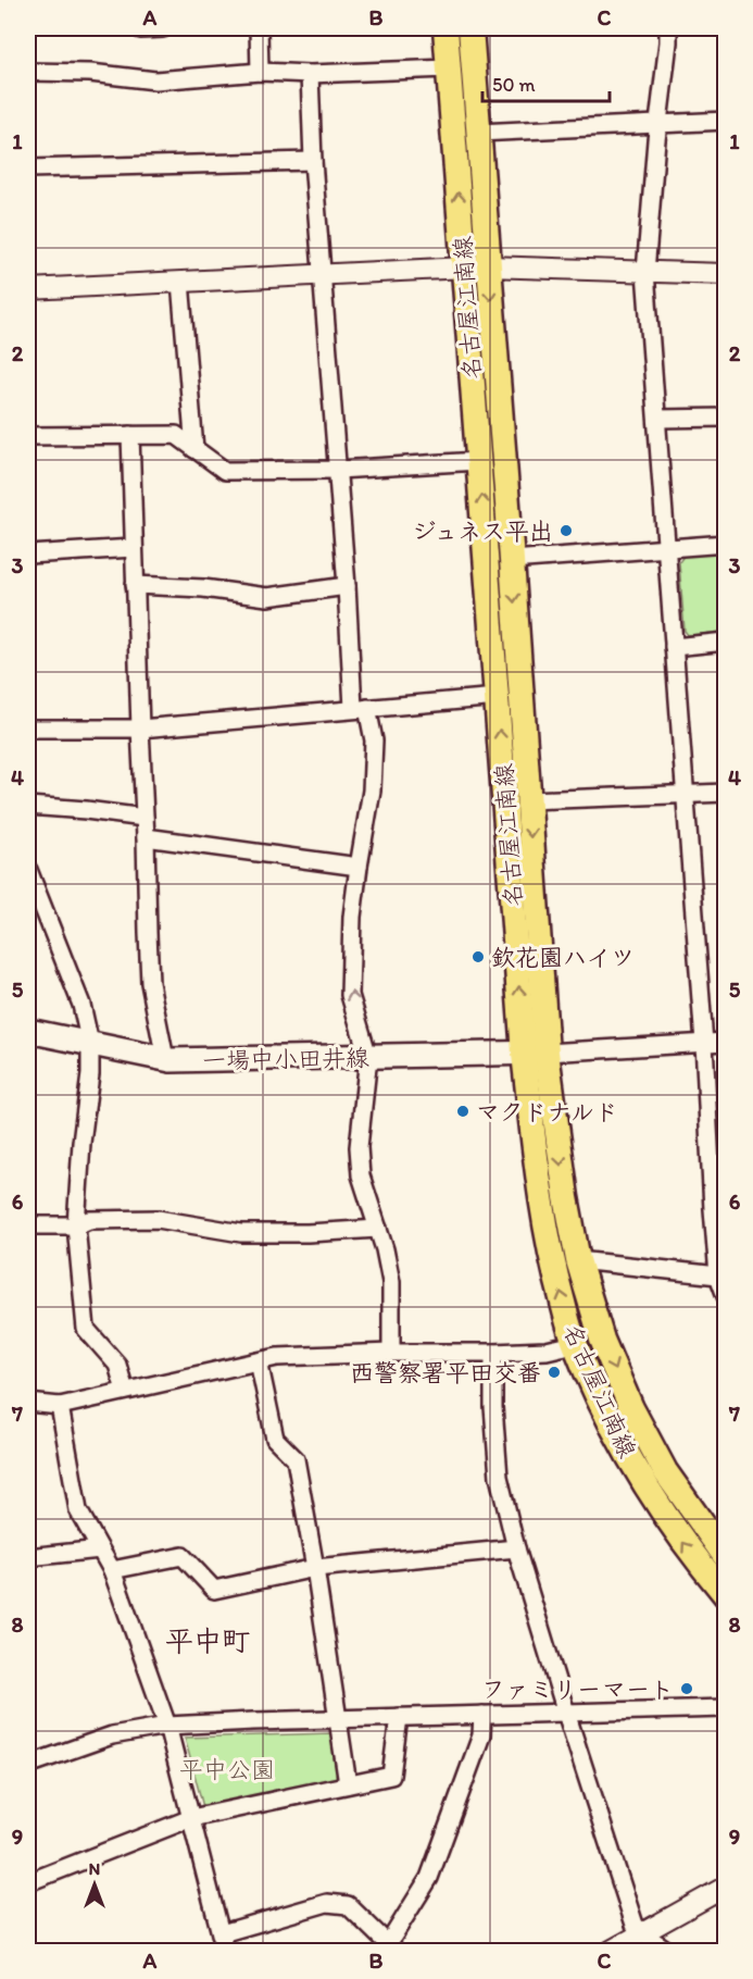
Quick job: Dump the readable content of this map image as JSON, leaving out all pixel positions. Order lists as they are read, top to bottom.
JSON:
{
  "streets": {
    "main road": ["名古屋江南線", "一場中小田井線"]
  },
  "crossings": [
    ["名古屋江南線", "一場中小田井線"]
  ],
  "districts": ["平中町"],
  "parks": ["平中公園"],
  "places": [
    "ジュネス平出",
    "欽花園ハイツ",
    "マクドナルド",
    "西警察署平田交番",
    "ファミリーマート"
  ],
  "scale_bar": "50 m",
  "north": "top",
  "grid": {
    "columns": ["A", "B", "C"],
    "rows": [
      "1",
      "2",
      "3",
      "4",
      "5",
      "6",
      "7",
      "8",
      "9"
    ]
  }
}
